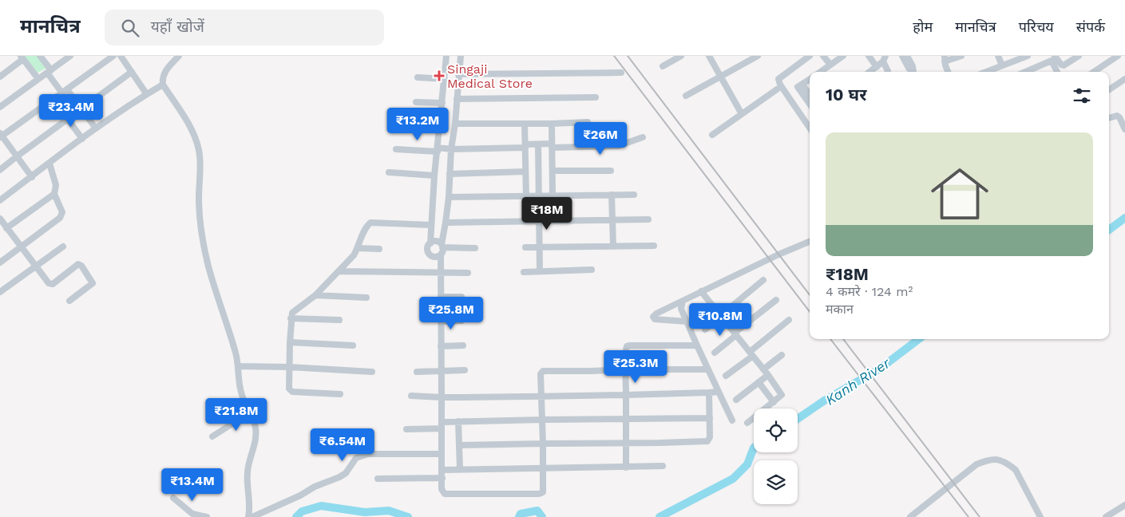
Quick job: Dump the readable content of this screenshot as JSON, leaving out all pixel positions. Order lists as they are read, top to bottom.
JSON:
{
  "water": ["Kanh River"],
  "places": {
    "health": ["Singaji Medical Store"]
  },
  "page": {
    "header": "मानचित्र",
    "search": "यहाँ खोजें",
    "nav": [
      "होम",
      "मानचित्र",
      "परिचय",
      "संपर्क"
    ],
    "heading": "10 घर",
    "price": [
      "₹23.4M",
      "₹13.2M",
      "₹26M",
      "₹18M",
      "₹25.8M",
      "₹10.8M",
      "₹25.3M",
      "₹21.8M",
      "₹6.54M",
      "₹13.4M"
    ],
    "list": [
      {
        "name": "₹18M",
        "note": "4 कमरे · 124 m² · मकान"
      }
    ]
  }
}
